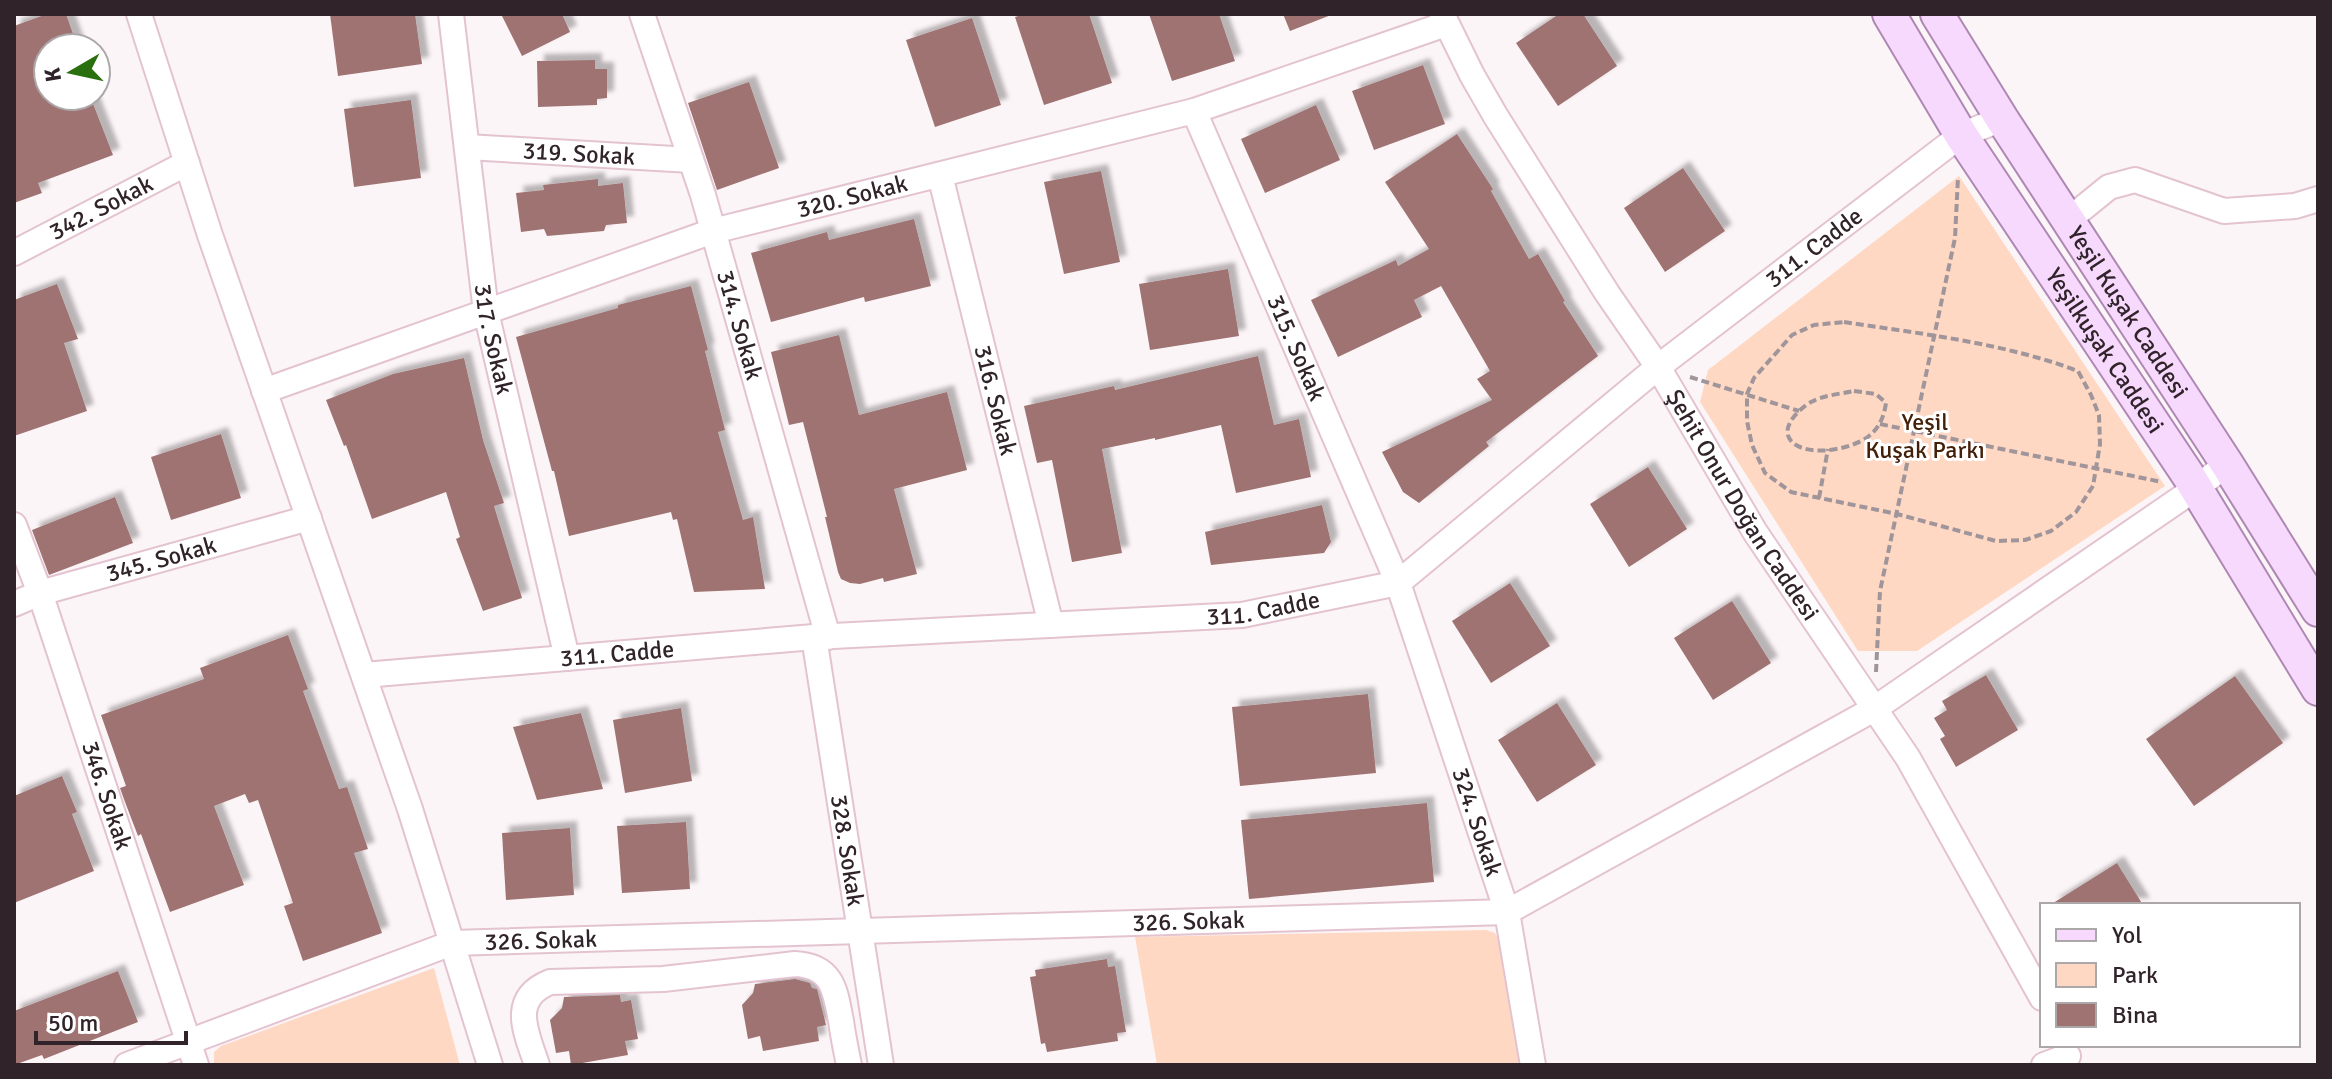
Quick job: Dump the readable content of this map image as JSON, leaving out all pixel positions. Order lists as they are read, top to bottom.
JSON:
{
  "streets": {
    "main road": ["Yeşil Kuşak Caddesi", "Yeşilkuşak Caddesi"],
    "street": [
      "319. Sokak",
      "320. Sokak",
      "342. Sokak",
      "311. Cadde",
      "314. Sokak",
      "317. Sokak",
      "315. Sokak",
      "316. Sokak",
      "Şehit Onur Doğan Caddesi",
      "345. Sokak",
      "346. Sokak",
      "324. Sokak",
      "328. Sokak",
      "326. Sokak"
    ]
  },
  "crossings": [
    ["319. Sokak", "314. Sokak"],
    ["319. Sokak", "317. Sokak"],
    ["320. Sokak", "314. Sokak"],
    ["320. Sokak", "317. Sokak"],
    ["320. Sokak", "315. Sokak"],
    ["320. Sokak", "316. Sokak"],
    ["320. Sokak", "Şehit Onur Doğan Caddesi"],
    ["311. Cadde", "Yeşil Kuşak Caddesi"],
    ["311. Cadde", "314. Sokak"],
    ["311. Cadde", "317. Sokak"],
    ["311. Cadde", "315. Sokak"],
    ["311. Cadde", "Yeşilkuşak Caddesi"],
    ["311. Cadde", "316. Sokak"],
    ["311. Cadde", "Şehit Onur Doğan Caddesi"],
    ["311. Cadde", "324. Sokak"],
    ["311. Cadde", "328. Sokak"],
    ["Yeşil Kuşak Caddesi", "326. Sokak"],
    ["314. Sokak", "328. Sokak"],
    ["315. Sokak", "324. Sokak"],
    ["Yeşilkuşak Caddesi", "326. Sokak"],
    ["Şehit Onur Doğan Caddesi", "326. Sokak"],
    ["345. Sokak", "346. Sokak"],
    ["346. Sokak", "326. Sokak"],
    ["324. Sokak", "326. Sokak"],
    ["328. Sokak", "326. Sokak"]
  ],
  "parks": ["Yeşil Kuşak Parkı"],
  "legend": ["Yol", "Park", "Bina"],
  "scale_bar": "50 m",
  "north": "left"
}
